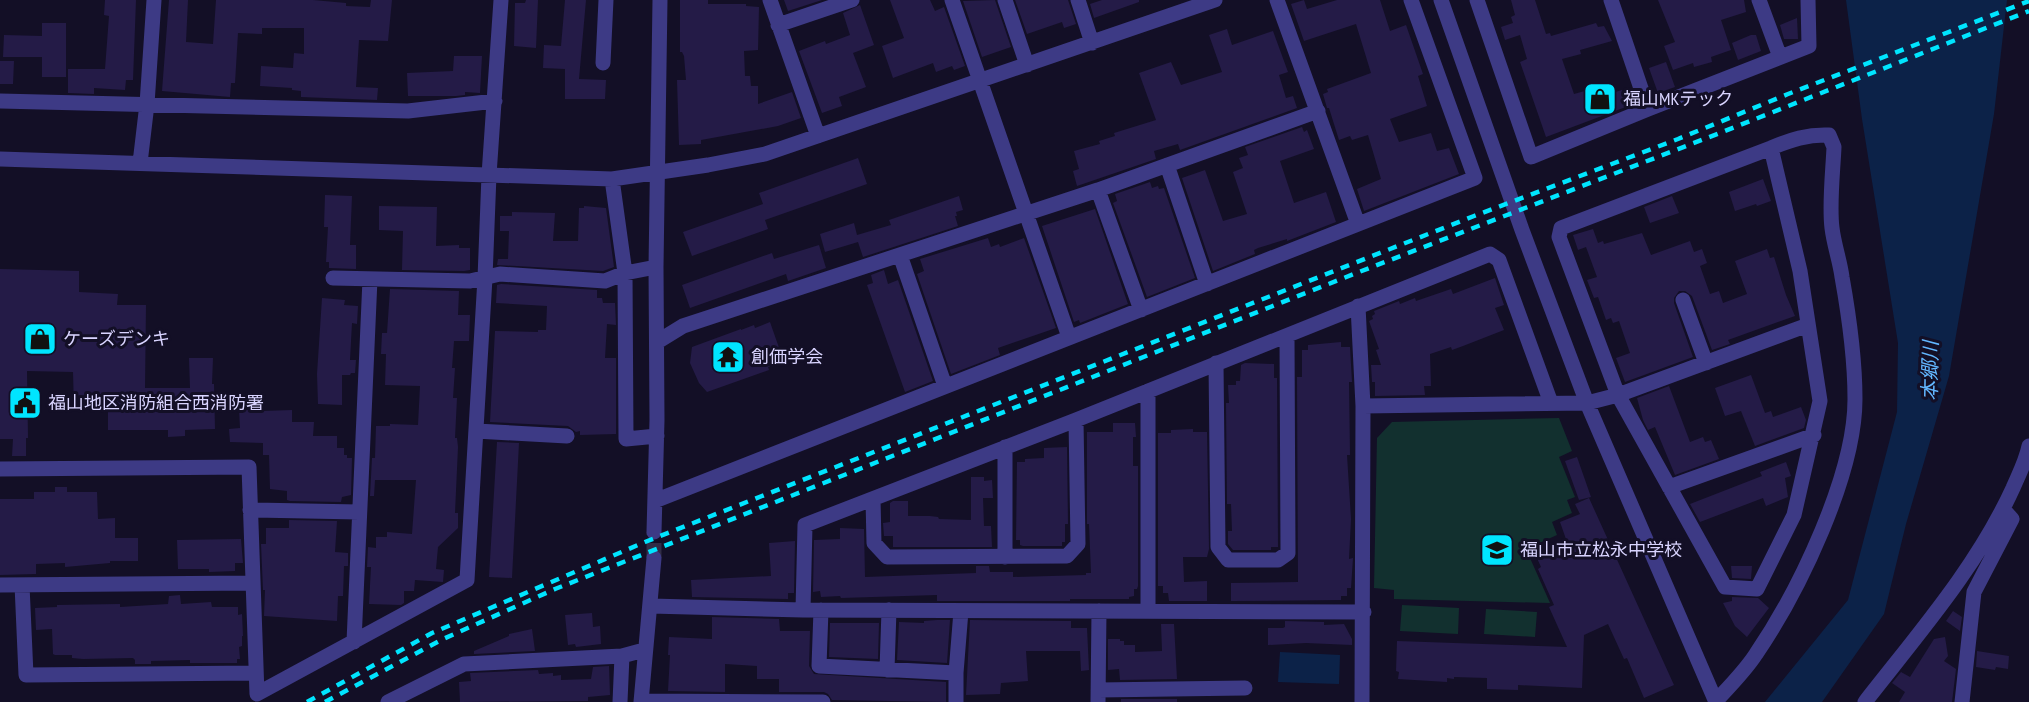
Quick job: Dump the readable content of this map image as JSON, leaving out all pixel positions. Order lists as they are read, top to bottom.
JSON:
{
  "water": ["本郷川"],
  "places": {
    "shop": ["福山MKテック", "ケーズデンキ"],
    "temple": ["創価学会"],
    "public building": ["福山地区消防組合西消防署"],
    "school or university": ["福山市立松永中学校"]
  }
}
